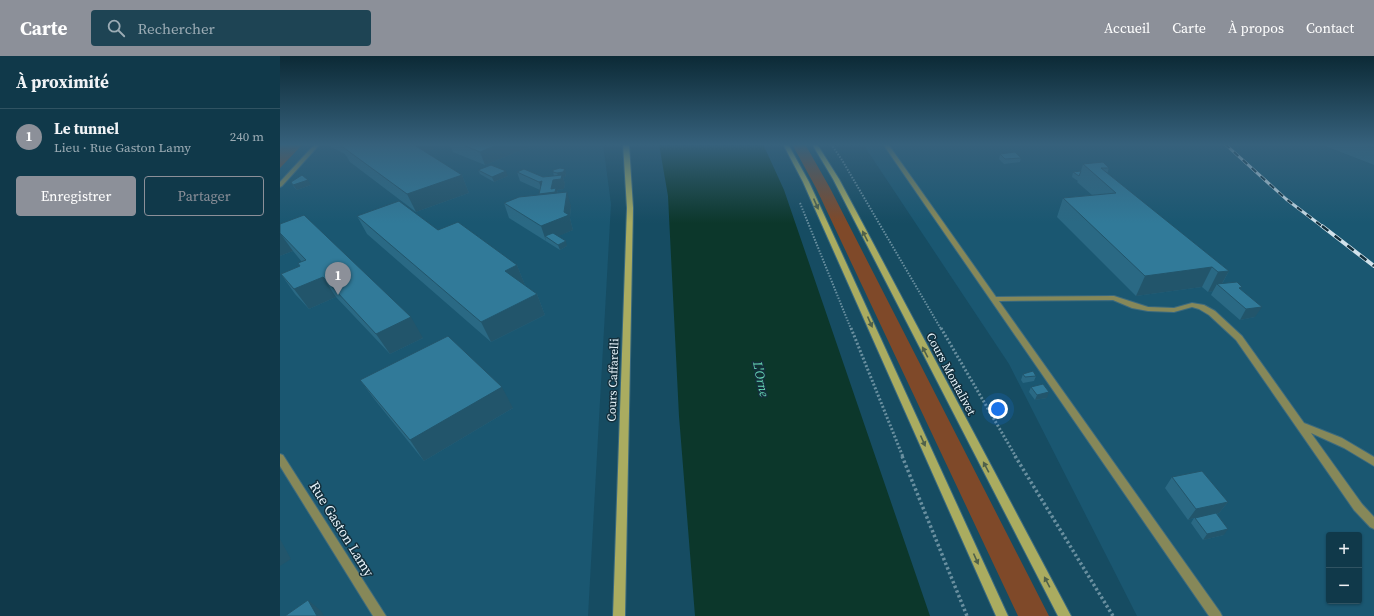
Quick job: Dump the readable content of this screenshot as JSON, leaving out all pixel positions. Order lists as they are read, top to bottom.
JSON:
{
  "streets": {
    "main road": ["Cours Montalivet", "Cours Caffarelli"],
    "street": ["Rue Gaston Lamy"]
  },
  "water": ["L'Orne"],
  "page": {
    "header": "Carte",
    "search": "Rechercher",
    "nav": [
      "Accueil",
      "Carte",
      "À propos",
      "Contact"
    ],
    "heading": "À proximité",
    "list": [
      {
        "mark": "1",
        "name": "Le tunnel",
        "note": "Lieu · Rue Gaston Lamy",
        "value": "240 m"
      }
    ],
    "buttons": ["Enregistrer", "Partager"],
    "pins": "1",
    "map_buttons": ["+", "−"]
  }
}
